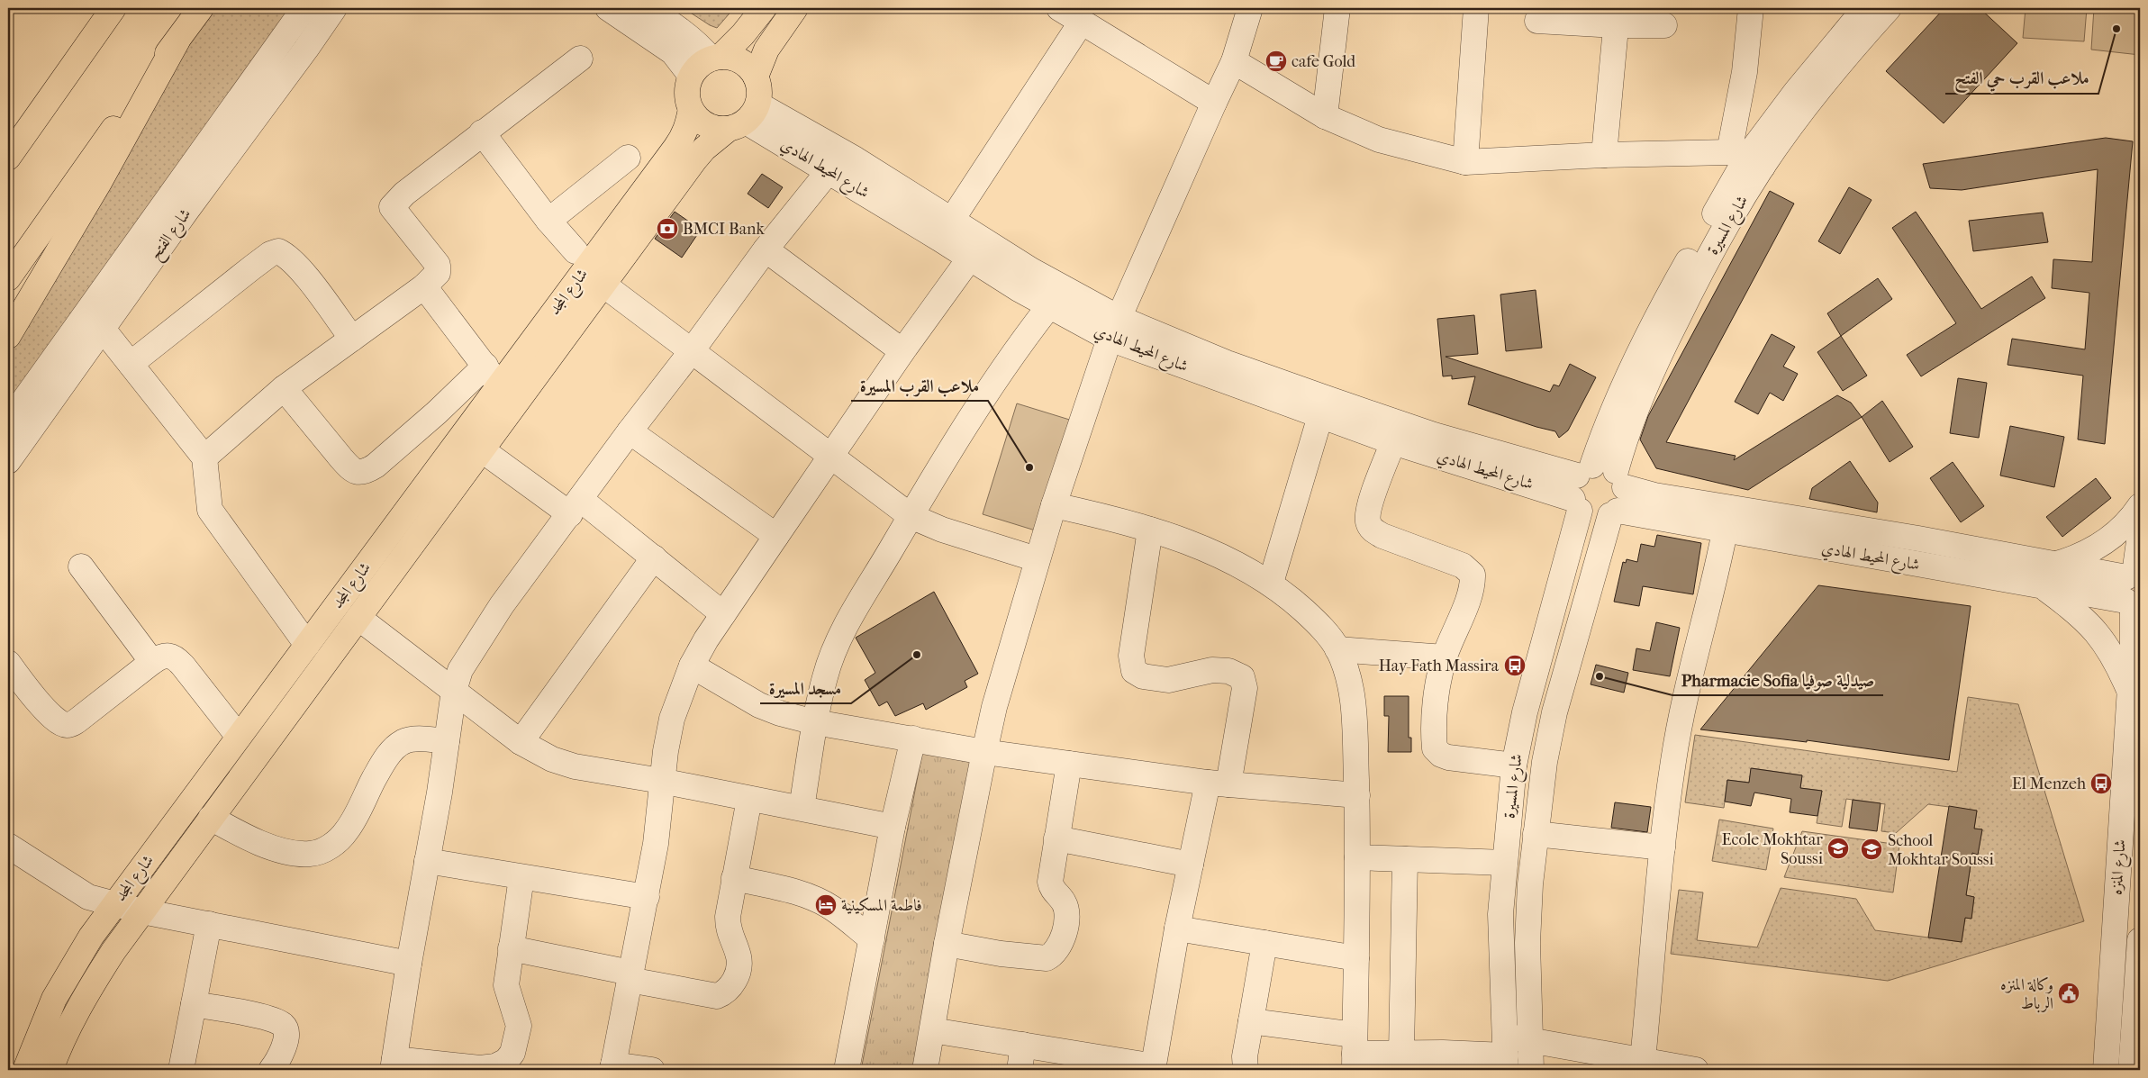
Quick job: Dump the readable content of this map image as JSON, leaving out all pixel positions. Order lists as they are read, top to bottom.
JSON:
{
  "streets": {
    "main road": ["شارع المجد"],
    "street": [
      "شارع المحيط الهادي",
      "شارع المسيرة",
      "شارع الفتح",
      "شارع المنزه"
    ]
  },
  "crossings": [
    ["شارع المحيط الهادي", "شارع المسيرة"],
    ["شارع المحيط الهادي", "شارع المجد"],
    ["شارع المحيط الهادي", "شارع المنزه"]
  ],
  "places": {
    "other": [
      "ملاعب القرب حي الفتح",
      "ملاعب القرب المسيرة",
      "مسجد المسيرة",
      "Pharmacie Sofia صيدلية صوفيا"
    ],
    "cafe": ["cafe Gold"],
    "bank": ["BMCI Bank"],
    "bus stop": ["Hay Fath Massira", "El Menzeh"],
    "school or university": ["Ecole Mokhtar Soussi", "School Mokhtar Soussi"],
    "hotel": ["فاطمة المسكينية"],
    "public building": ["وكالة المنزه الرباط"]
  }
}
